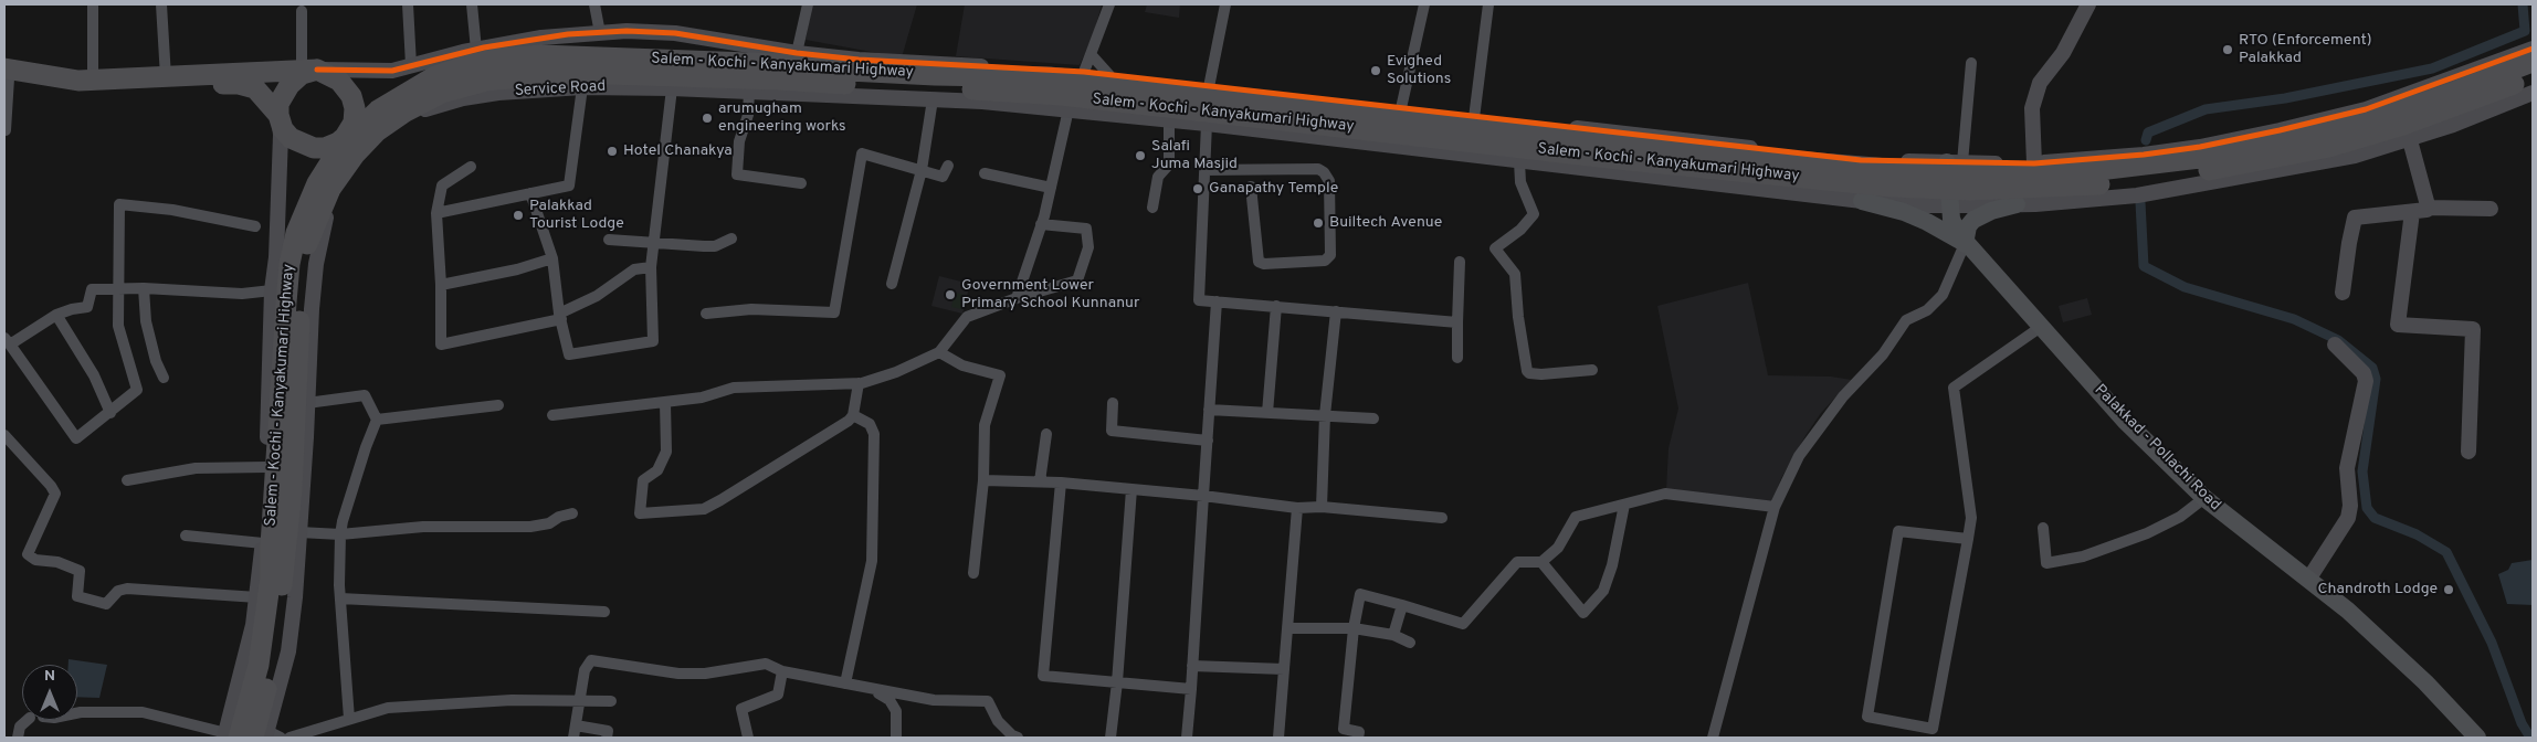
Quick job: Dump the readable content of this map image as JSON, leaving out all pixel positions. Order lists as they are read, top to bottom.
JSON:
{
  "streets": {
    "highway": ["Salem - Kochi - Kanyakumari Highway"],
    "main road": ["Palakkad - Pollachi Road"],
    "street": ["Service Road"]
  },
  "crossings": [
    ["Salem - Kochi - Kanyakumari Highway", "Service Road"],
    ["Salem - Kochi - Kanyakumari Highway", "Palakkad - Pollachi Road"],
    ["Service Road", "Palakkad - Pollachi Road"]
  ],
  "places": [
    "RTO (Enforcement) Palakkad",
    "Evighed Solutions",
    "arumugham engineering works",
    "Hotel Chanakya",
    "Salafi Juma Masjid",
    "Ganapathy Temple",
    "Palakkad Tourist Lodge",
    "Builtech Avenue",
    "Government Lower Primary School Kunnanur",
    "Chandroth Lodge"
  ],
  "north": "top"
}
